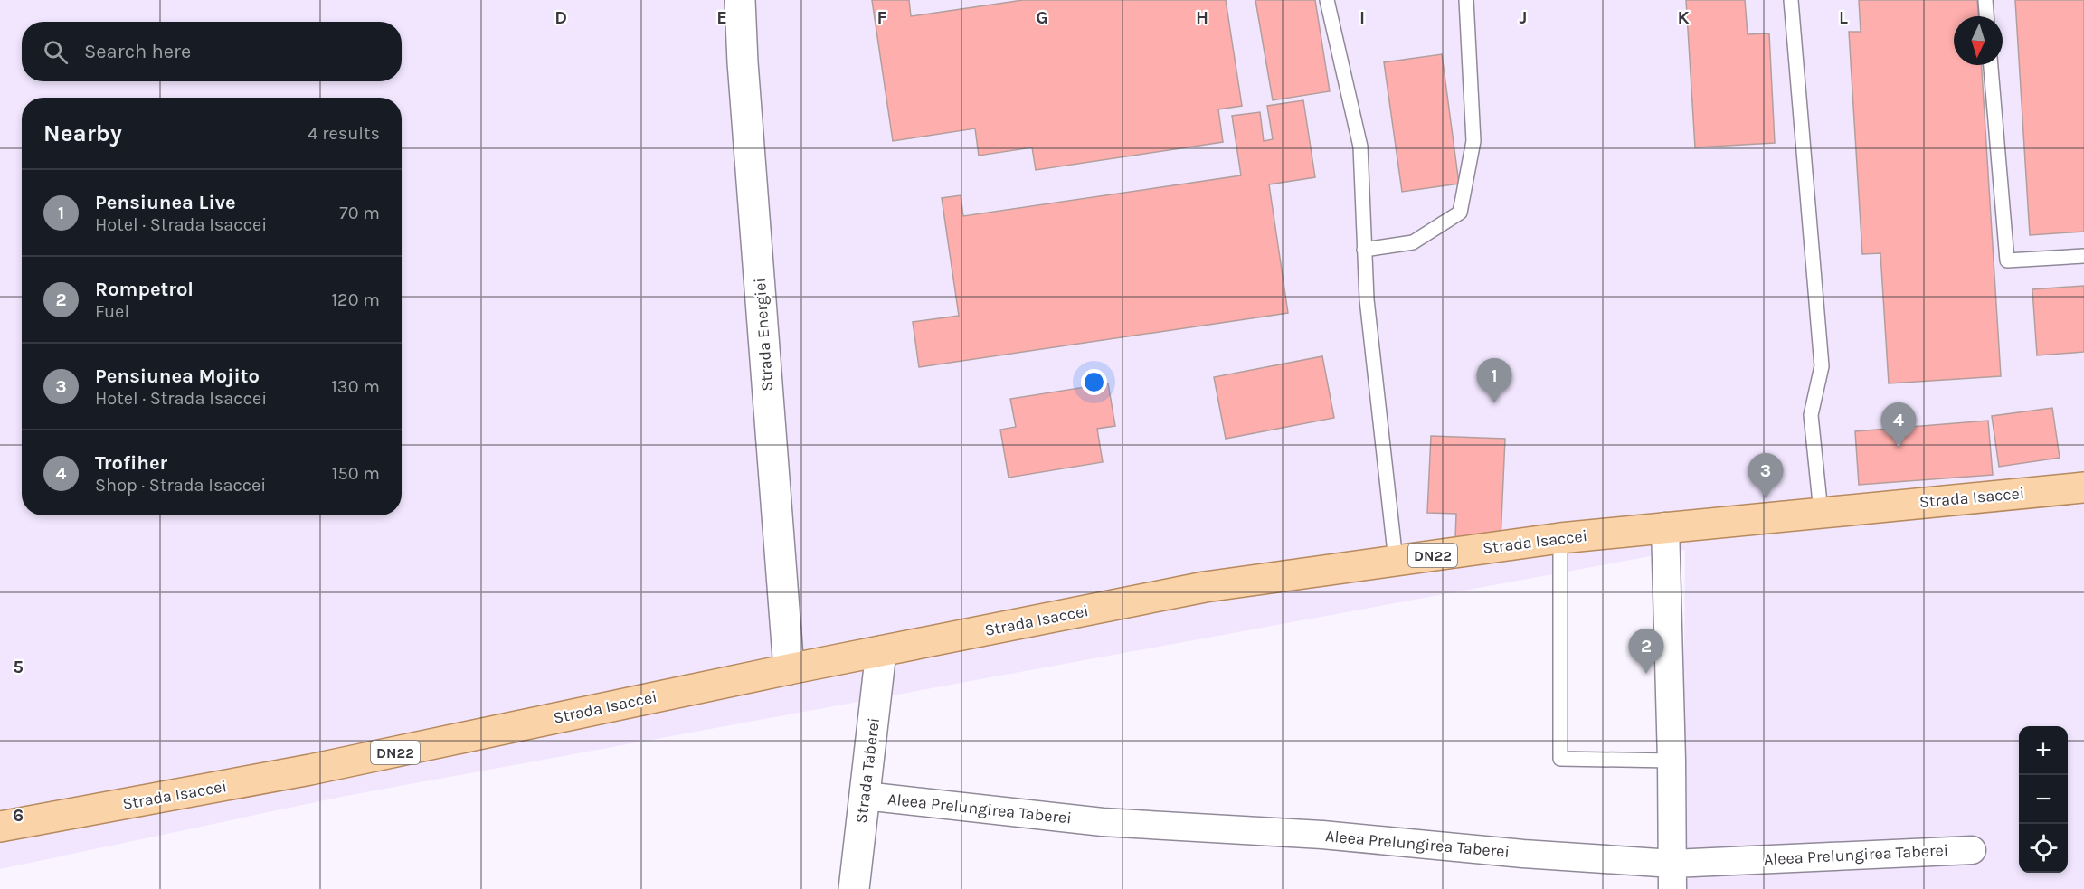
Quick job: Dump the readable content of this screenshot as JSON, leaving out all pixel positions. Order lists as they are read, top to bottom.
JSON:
{
  "streets": {
    "main road": ["Strada Isaccei", "DN22"],
    "street": ["Strada Energiei", "Strada Taberei", "Aleea Prelungirea Taberei"]
  },
  "crossings": [
    ["Strada Energiei", "Strada Isaccei"],
    ["Strada Isaccei", "Strada Taberei"],
    ["Strada Taberei", "Aleea Prelungirea Taberei"]
  ],
  "north": "bottom",
  "page": {
    "search": "Search here",
    "heading": ["Nearby", "4 results"],
    "list": [
      {
        "mark": "1",
        "name": "Pensiunea Live",
        "note": "Hotel · Strada Isaccei",
        "value": "70 m"
      },
      {
        "mark": "2",
        "name": "Rompetrol",
        "note": "Fuel",
        "value": "120 m"
      },
      {
        "mark": "3",
        "name": "Pensiunea Mojito",
        "note": "Hotel · Strada Isaccei",
        "value": "130 m"
      },
      {
        "mark": "4",
        "name": "Trofiher",
        "note": "Shop · Strada Isaccei",
        "value": "150 m"
      }
    ],
    "pins": [
      "1",
      "4",
      "3",
      "2"
    ],
    "map_buttons": ["+", "−"]
  },
  "grid": {
    "columns": [
      "D",
      "E",
      "F",
      "G",
      "H",
      "I",
      "J",
      "K",
      "L"
    ],
    "rows": ["5", "6"]
  }
}
